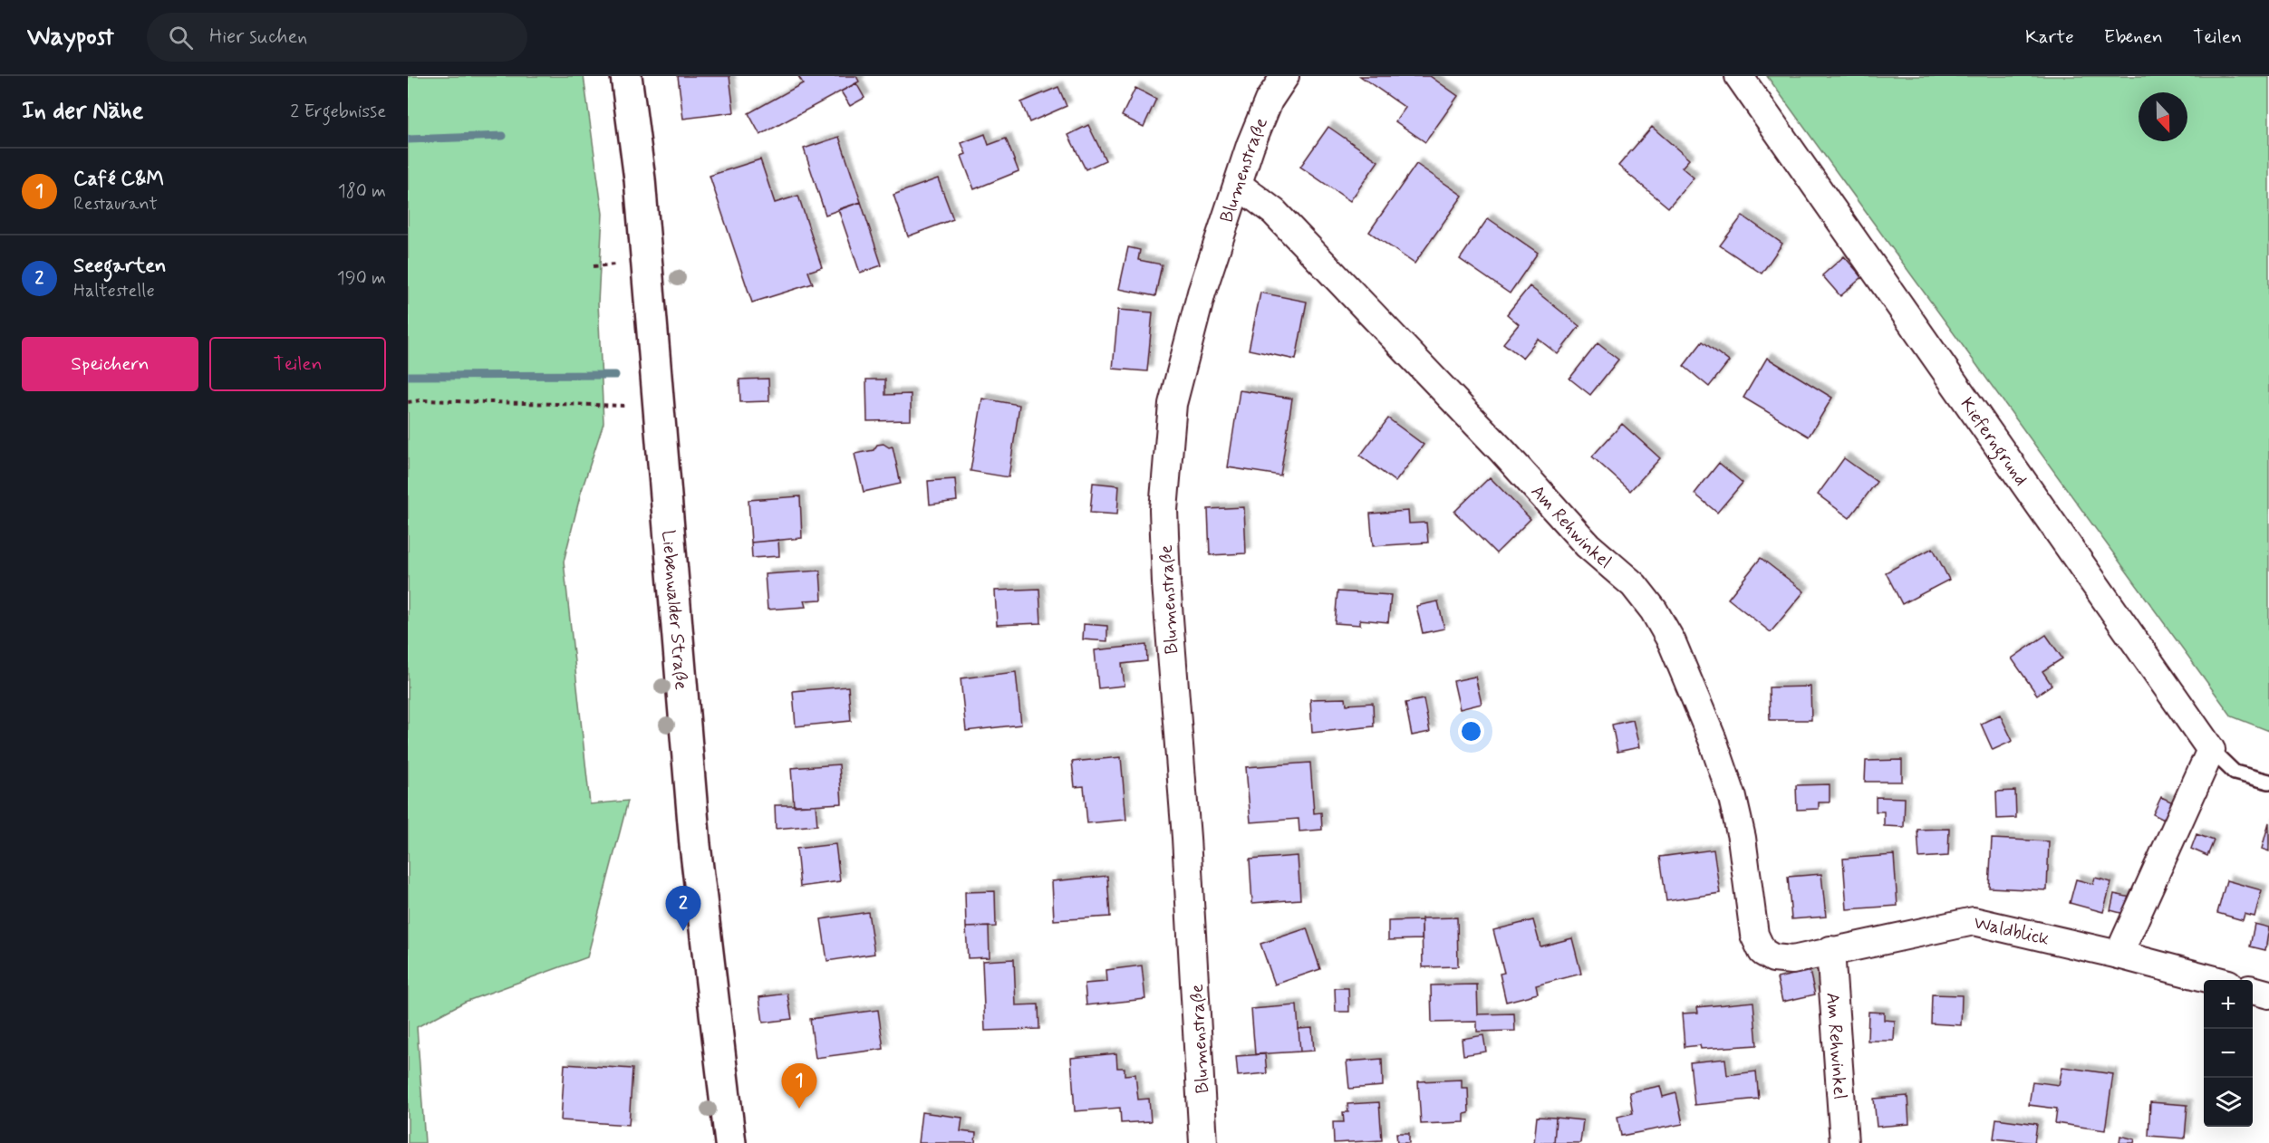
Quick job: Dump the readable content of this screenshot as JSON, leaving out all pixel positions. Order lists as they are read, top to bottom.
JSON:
{
  "streets": {
    "main road": ["Liebenwalder Straße"],
    "street": [
      "Blumenstraße",
      "Kieferngrund",
      "Am Rehwinkel",
      "Waldblick"
    ]
  },
  "crossings": [
    ["Blumenstraße", "Am Rehwinkel"],
    ["Am Rehwinkel", "Waldblick"]
  ],
  "north": "bottom",
  "page": {
    "header": "Waypost",
    "search": "Hier suchen",
    "nav": ["Karte", "Ebenen", "Teilen"],
    "heading": ["In der Nähe", "2 Ergebnisse"],
    "list": [
      {
        "mark": "1",
        "name": "Café C&M",
        "note": "Restaurant",
        "value": "180 m"
      },
      {
        "mark": "2",
        "name": "Seegarten",
        "note": "Haltestelle",
        "value": "190 m"
      }
    ],
    "buttons": ["Speichern", "Teilen"],
    "pins": ["2", "1"],
    "map_buttons": ["+", "−"]
  }
}
